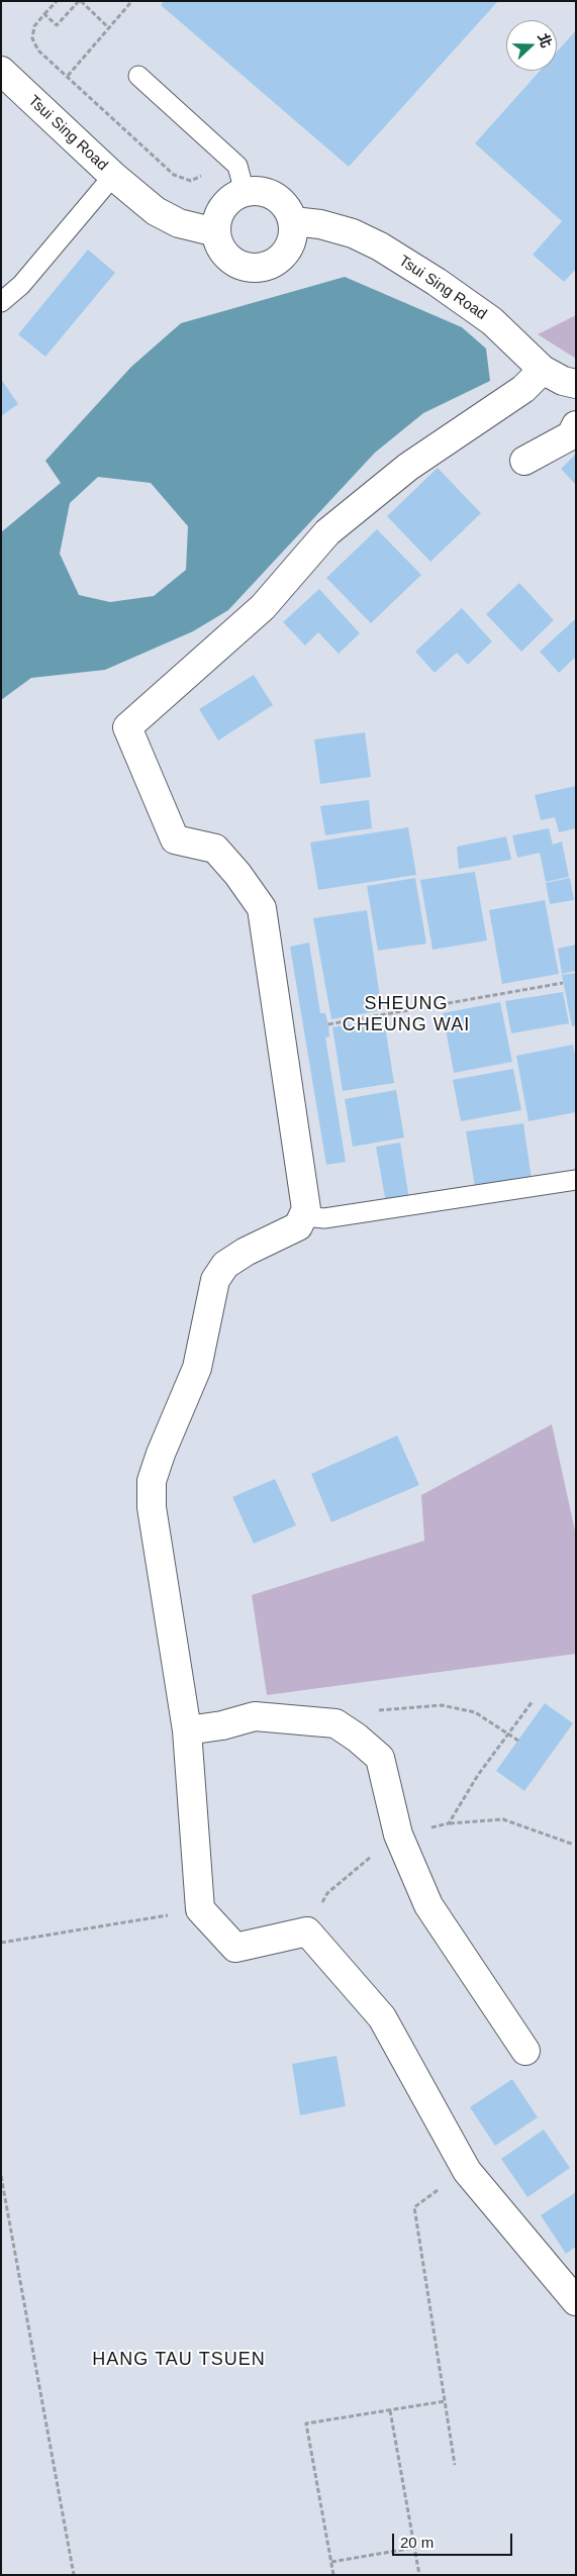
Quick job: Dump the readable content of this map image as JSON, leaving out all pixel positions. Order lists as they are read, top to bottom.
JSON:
{
  "streets": {
    "street": ["Tsui Sing Road"]
  },
  "districts": ["SHEUNG CHEUNG WAI", "HANG TAU TSUEN"],
  "scale_bar": "20 m",
  "north": "right"
}
